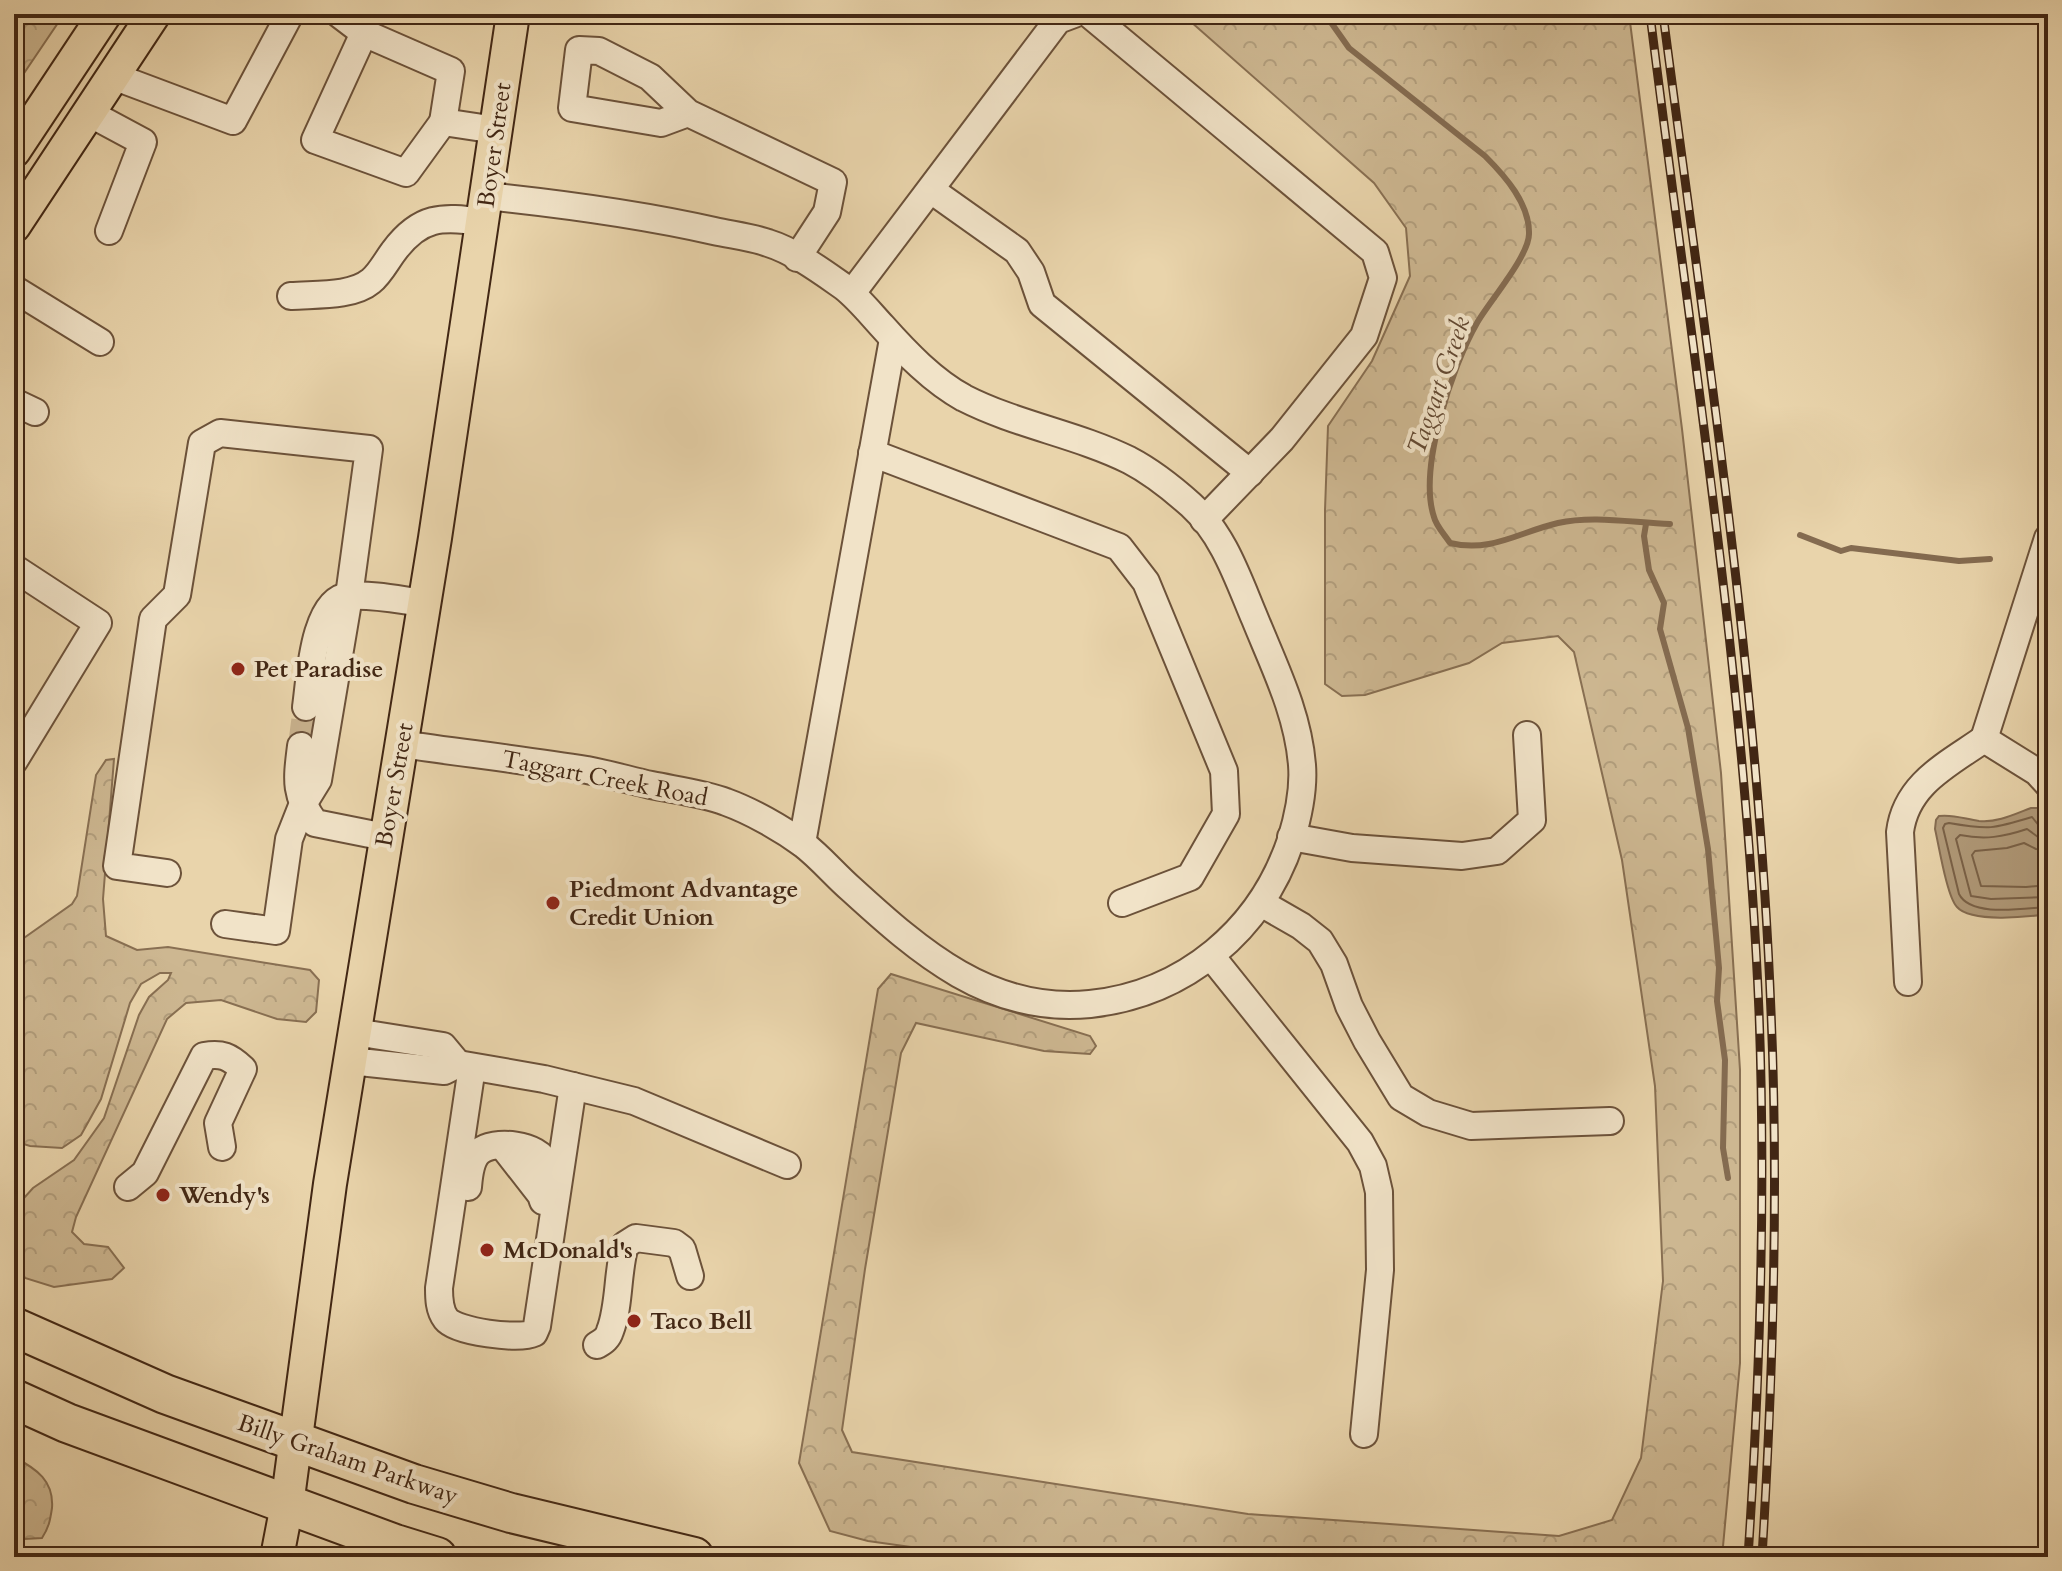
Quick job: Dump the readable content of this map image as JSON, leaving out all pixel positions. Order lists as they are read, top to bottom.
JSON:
{
  "streets": {
    "highway": ["Billy Graham Parkway"],
    "main road": ["Boyer Street"],
    "street": ["Taggart Creek Road"]
  },
  "crossings": [
    ["Boyer Street", "Taggart Creek Road"],
    ["Boyer Street", "Billy Graham Parkway"]
  ],
  "water": ["Taggart Creek"],
  "places": [
    "Pet Paradise",
    "Piedmont Advantage Credit Union",
    "Wendy's",
    "McDonald's",
    "Taco Bell"
  ]
}
